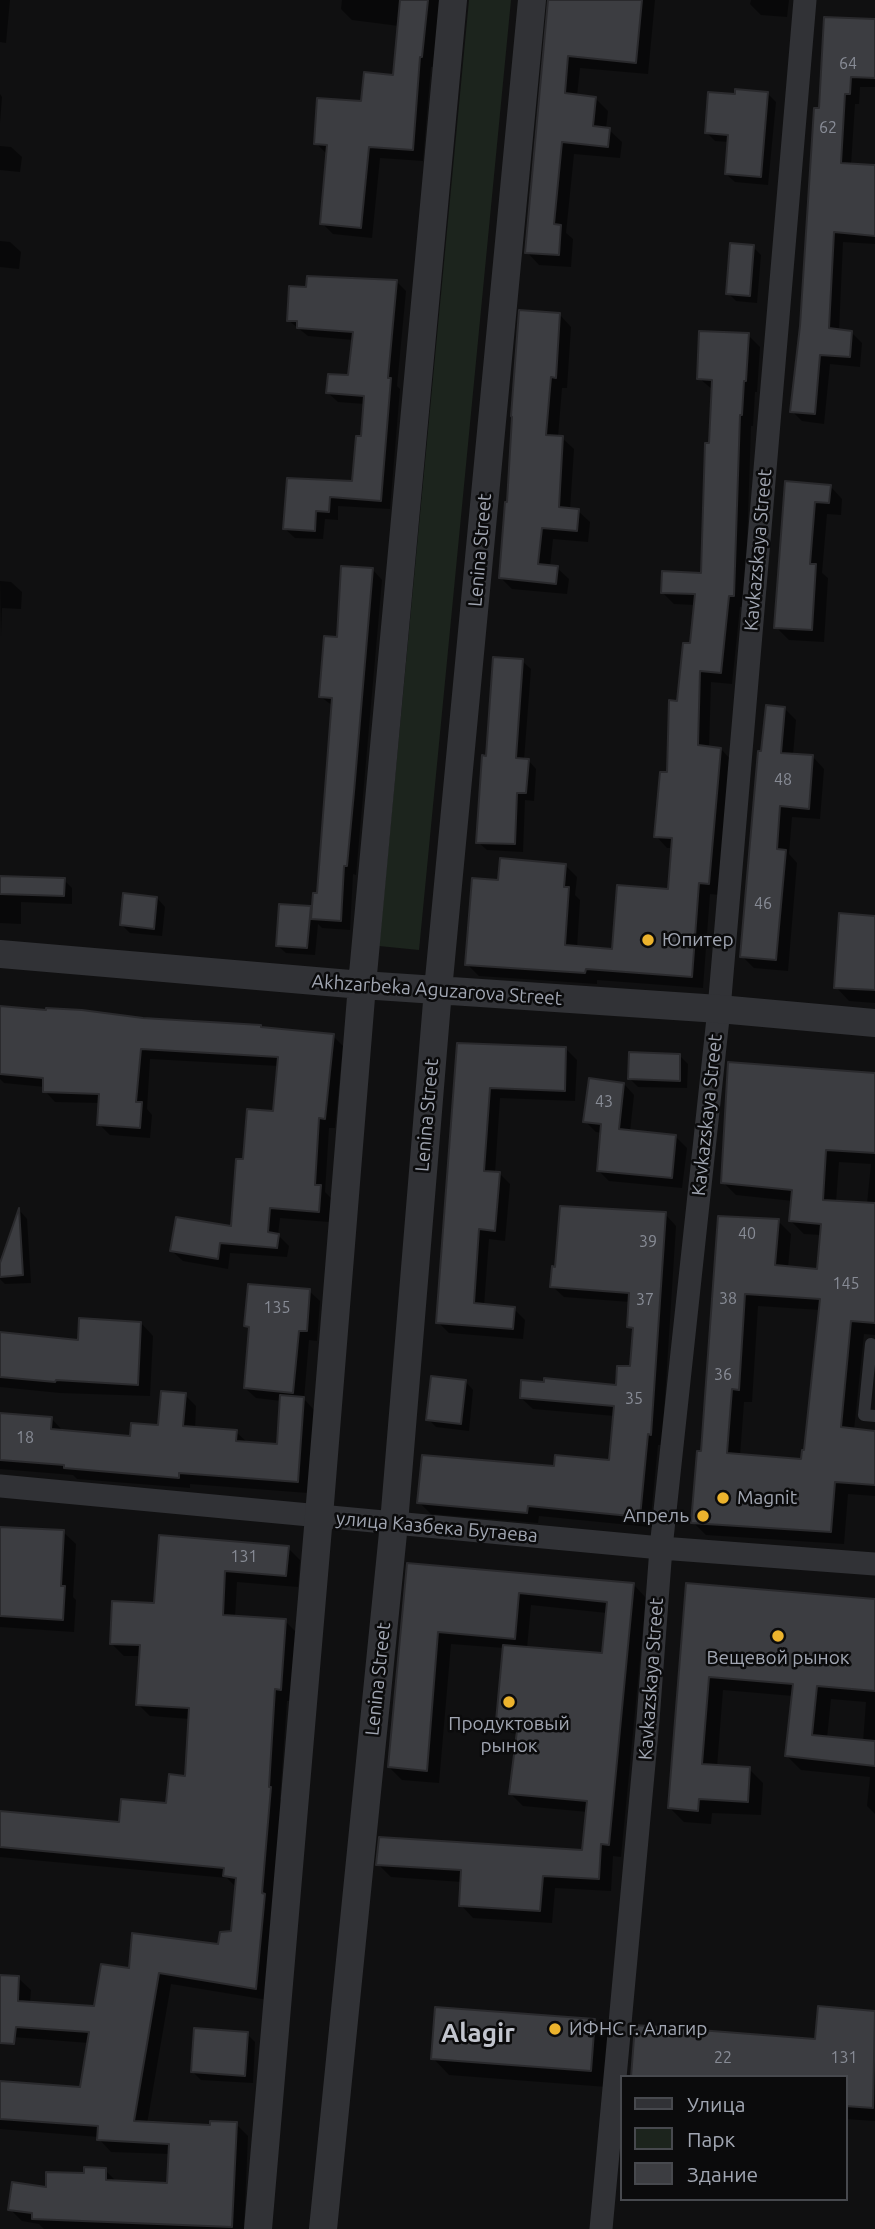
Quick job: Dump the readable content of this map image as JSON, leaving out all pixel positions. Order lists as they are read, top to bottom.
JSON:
{
  "streets": {
    "street": [
      "Lenina Street",
      "Kavkazskaya Street",
      "Akhzarbeka Aguzarova Street",
      "улица Казбека Бутаева"
    ]
  },
  "crossings": [
    ["Lenina Street", "Akhzarbeka Aguzarova Street"],
    ["Lenina Street", "улица Казбека Бутаева"],
    ["Kavkazskaya Street", "Akhzarbeka Aguzarova Street"],
    ["Kavkazskaya Street", "улица Казбека Бутаева"]
  ],
  "districts": ["Alagir"],
  "places": [
    "Юпитер",
    "Magnit",
    "Апрель",
    "Вещевой рынок",
    "Продуктовый рынок",
    "ИФНС г. Алагир"
  ],
  "house_numbers": [
    "64",
    "62",
    "48",
    "46",
    "43",
    "40",
    "39",
    "145",
    "38",
    "37",
    "135",
    "36",
    "35",
    "18",
    "131",
    "22",
    "131"
  ],
  "legend": ["Улица", "Парк", "Здание"]
}
